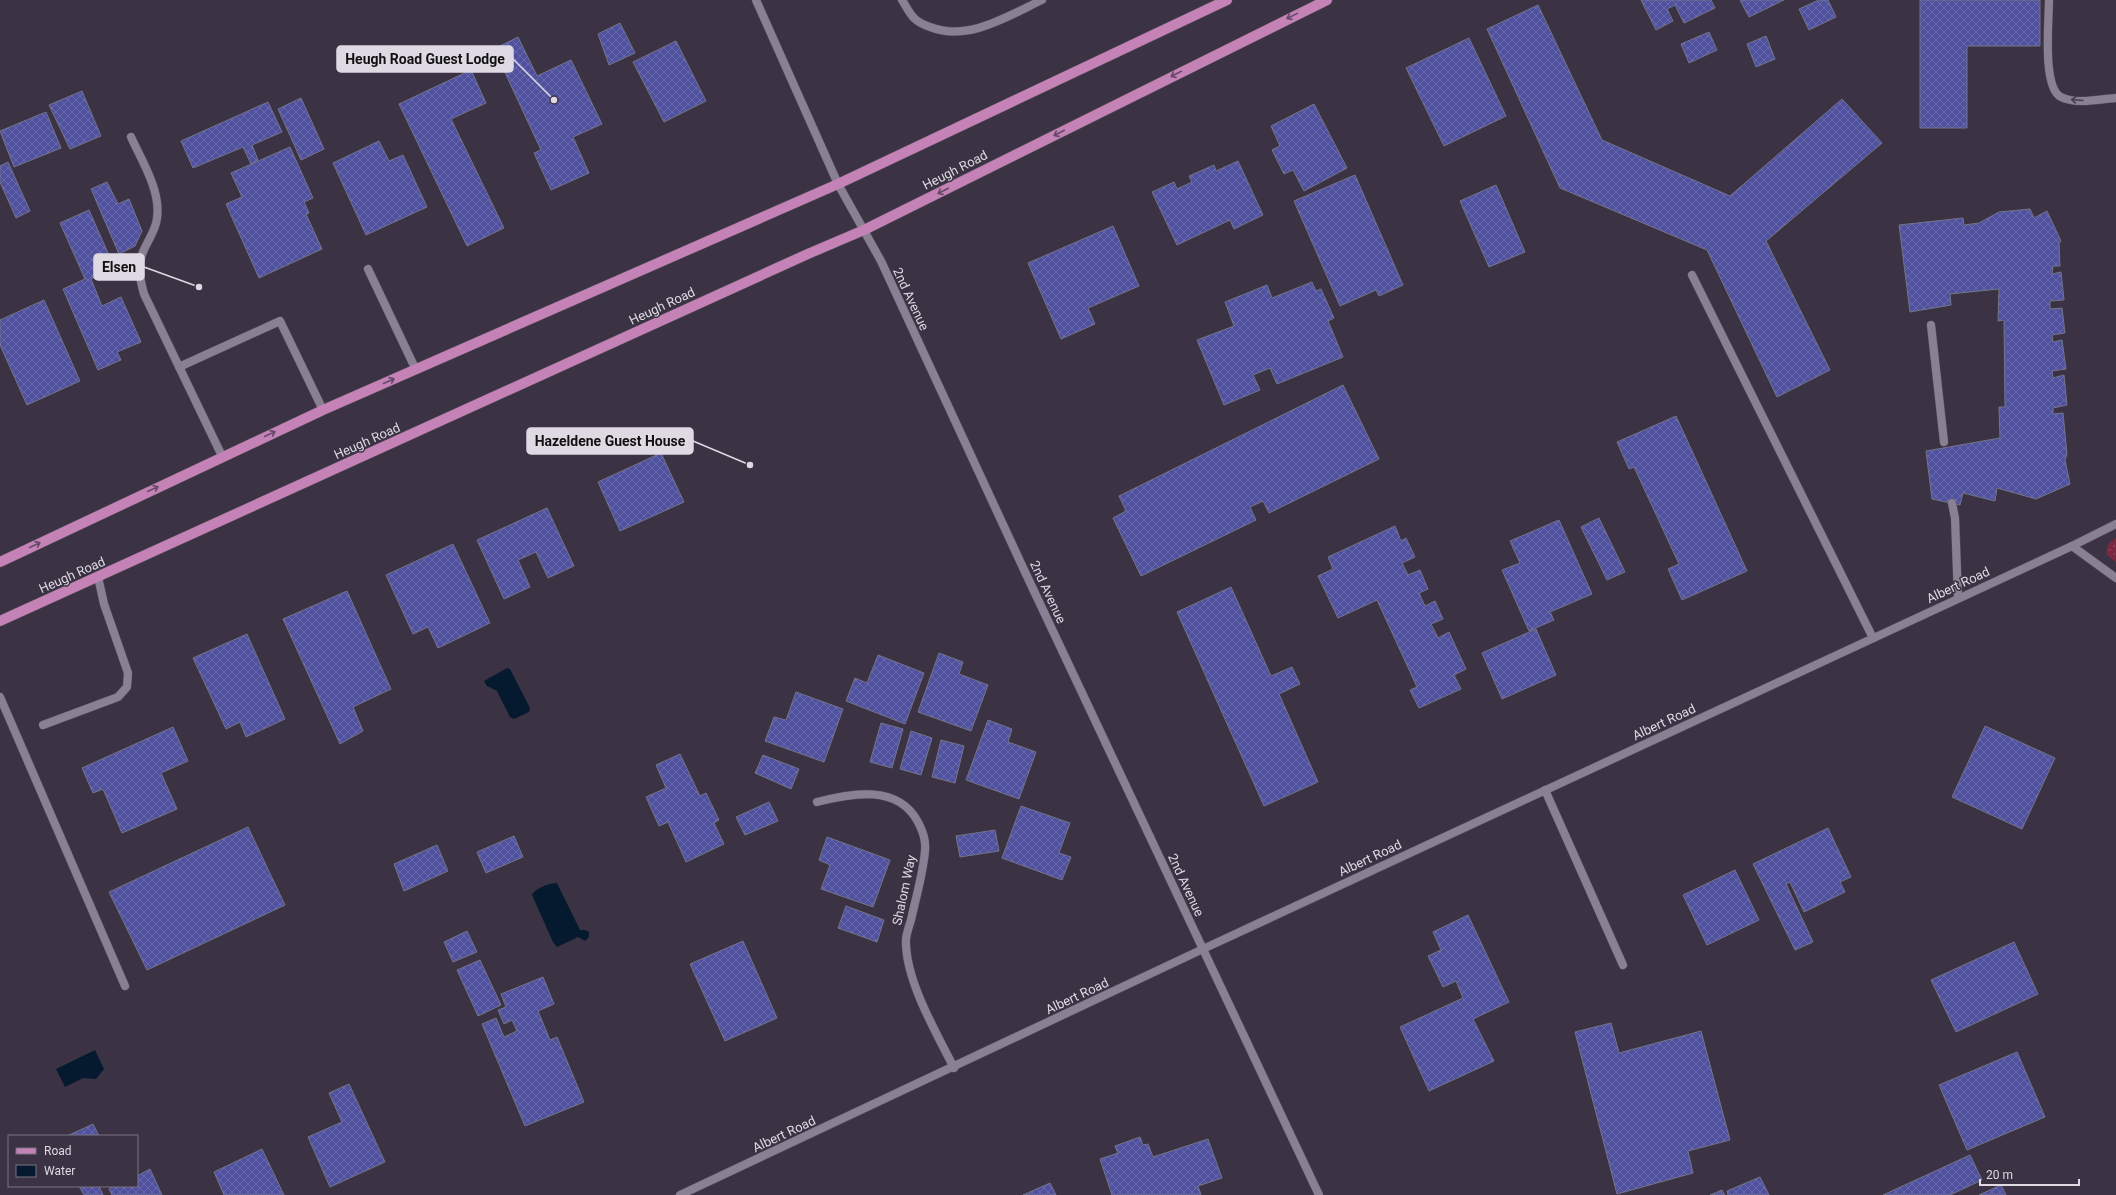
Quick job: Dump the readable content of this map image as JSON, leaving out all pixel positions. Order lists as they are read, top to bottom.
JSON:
{
  "streets": {
    "main road": ["Heugh Road"],
    "street": ["2nd Avenue", "Albert Road", "Shalom Way"]
  },
  "crossings": [
    ["Heugh Road", "2nd Avenue"],
    ["2nd Avenue", "Albert Road"],
    ["Albert Road", "Shalom Way"]
  ],
  "places": ["Heugh Road Guest Lodge", "Elsen", "Hazeldene Guest House"],
  "legend": ["Road", "Water"],
  "scale_bar": "20 m"
}
